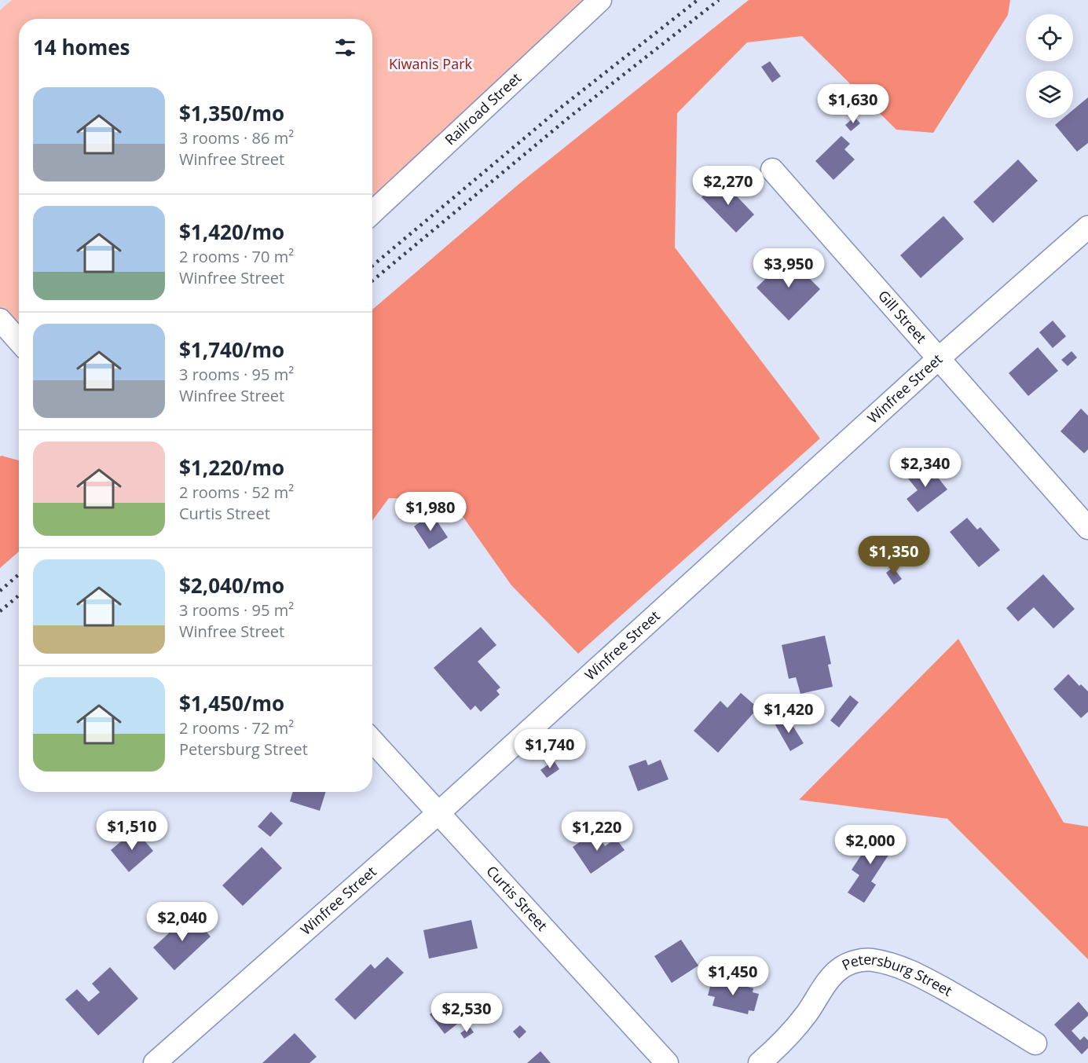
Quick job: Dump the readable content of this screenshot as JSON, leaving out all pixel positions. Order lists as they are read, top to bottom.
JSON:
{
  "streets": {
    "street": [
      "Railroad Street",
      "Gill Street",
      "Winfree Street",
      "Curtis Street",
      "Petersburg Street"
    ]
  },
  "crossings": [
    ["Gill Street", "Winfree Street"],
    ["Winfree Street", "Curtis Street"]
  ],
  "parks": ["Kiwanis Park"],
  "page": {
    "heading": "14 homes",
    "list": [
      {
        "name": "$1,350/mo",
        "note": "3 rooms · 86 m² · Winfree Street"
      },
      {
        "name": "$1,420/mo",
        "note": "2 rooms · 70 m² · Winfree Street"
      },
      {
        "name": "$1,740/mo",
        "note": "3 rooms · 95 m² · Winfree Street"
      },
      {
        "name": "$1,220/mo",
        "note": "2 rooms · 52 m² · Curtis Street"
      },
      {
        "name": "$2,040/mo",
        "note": "3 rooms · 95 m² · Winfree Street"
      },
      {
        "name": "$1,450/mo",
        "note": "2 rooms · 72 m² · Petersburg Street"
      }
    ],
    "price": [
      "$1,630",
      "$2,270",
      "$3,950",
      "$2,340",
      "$1,980",
      "$1,350",
      "$1,420",
      "$1,740",
      "$1,510",
      "$1,220",
      "$2,000",
      "$2,040",
      "$1,450",
      "$2,530"
    ]
  }
}
